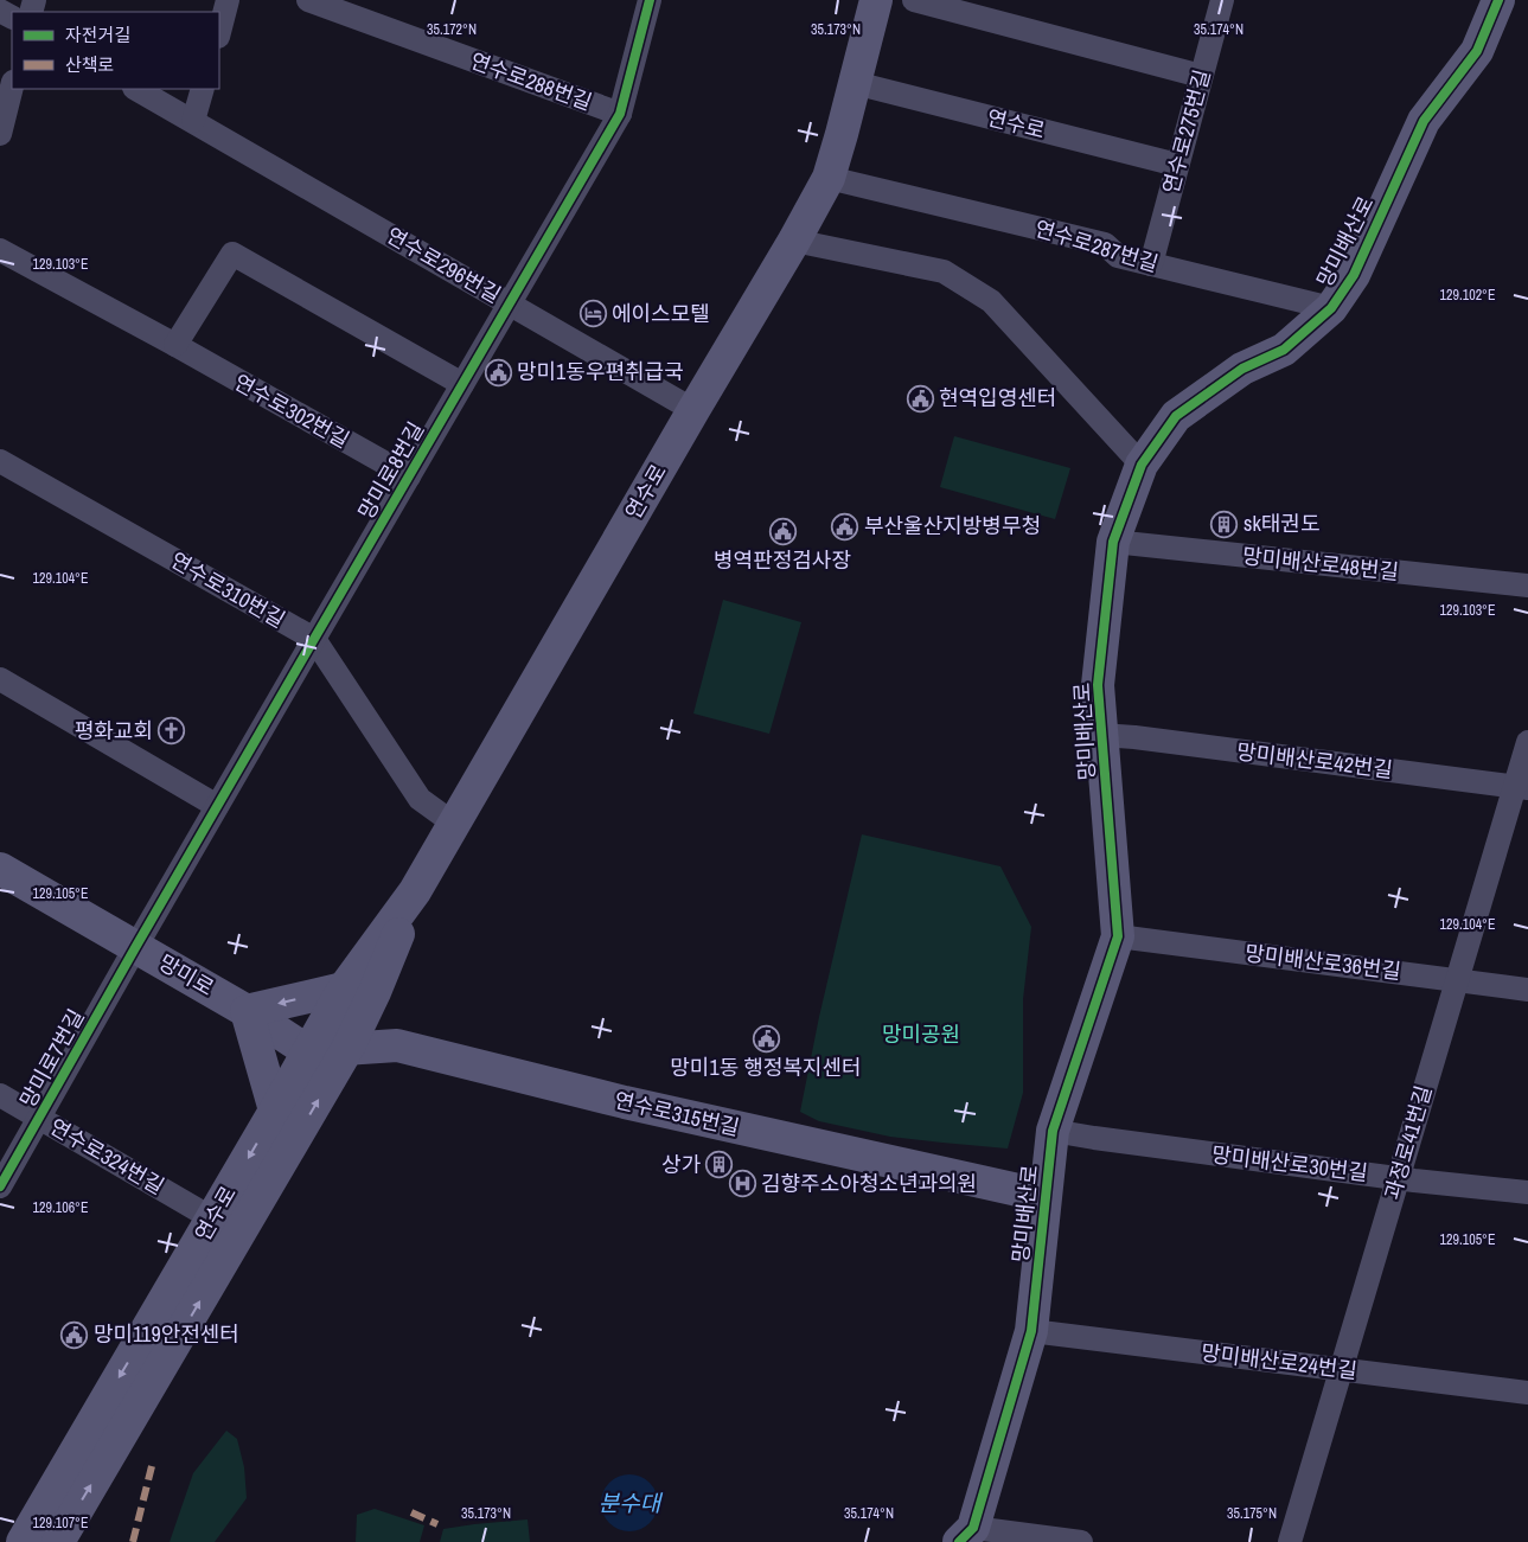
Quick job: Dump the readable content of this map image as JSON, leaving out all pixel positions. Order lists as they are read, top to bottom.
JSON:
{
  "streets": {
    "street": [
      "연수로288번길",
      "연수로",
      "연수로275번길",
      "망미배산로",
      "연수로287번길",
      "연수로296번길",
      "연수로302번길",
      "망미로8번길",
      "망미배산로48번길",
      "연수로310번길",
      "망미배산로42번길",
      "망미배산로36번길",
      "망미로",
      "망미로7번길",
      "연수로315번길",
      "과정로41번길",
      "연수로324번길",
      "망미배산로30번길",
      "망미배산로24번길"
    ]
  },
  "crossings": [
    ["연수로288번길", "망미로8번길"],
    ["연수로", "연수로275번길"],
    ["연수로", "연수로287번길"],
    ["연수로", "연수로296번길"],
    ["연수로", "연수로310번길"],
    ["연수로", "망미로"],
    ["연수로", "연수로315번길"],
    ["연수로", "연수로324번길"],
    ["연수로275번길", "연수로287번길"],
    ["망미배산로", "연수로287번길"],
    ["망미배산로", "망미배산로48번길"],
    ["망미배산로", "망미배산로42번길"],
    ["망미배산로", "망미배산로36번길"],
    ["망미배산로", "연수로315번길"],
    ["망미배산로", "망미배산로30번길"],
    ["망미배산로", "망미배산로24번길"],
    ["연수로296번길", "망미로8번길"],
    ["연수로302번길", "망미로8번길"],
    ["망미로8번길", "연수로310번길"],
    ["망미로8번길", "망미로"],
    ["망미로8번길", "망미로7번길"],
    ["망미배산로42번길", "과정로41번길"],
    ["망미배산로36번길", "과정로41번길"],
    ["망미로", "망미로7번길"],
    ["망미로", "연수로315번길"],
    ["망미로7번길", "연수로324번길"],
    ["과정로41번길", "망미배산로30번길"],
    ["과정로41번길", "망미배산로24번길"]
  ],
  "water": ["분수대"],
  "parks": ["망미공원"],
  "places": {
    "hotel": ["에이스모텔"],
    "public building": [
      "망미1동우편취급국",
      "현역입영센터",
      "부산울산지방병무청",
      "병역판정검사장",
      "망미1동 행정복지센터",
      "망미119안전센터"
    ],
    "building": ["sk태권도", "상가"],
    "church": ["평화교회"],
    "hospital": ["김향주소아청소년과의원"]
  },
  "legend": ["자전거길", "산책로"],
  "coordinates": [
    "35.172°N",
    "35.173°N",
    "35.174°N",
    "129.103°E",
    "129.102°E",
    "129.104°E",
    "129.105°E",
    "129.106°E",
    "35.175°N",
    "129.107°E"
  ]
}
